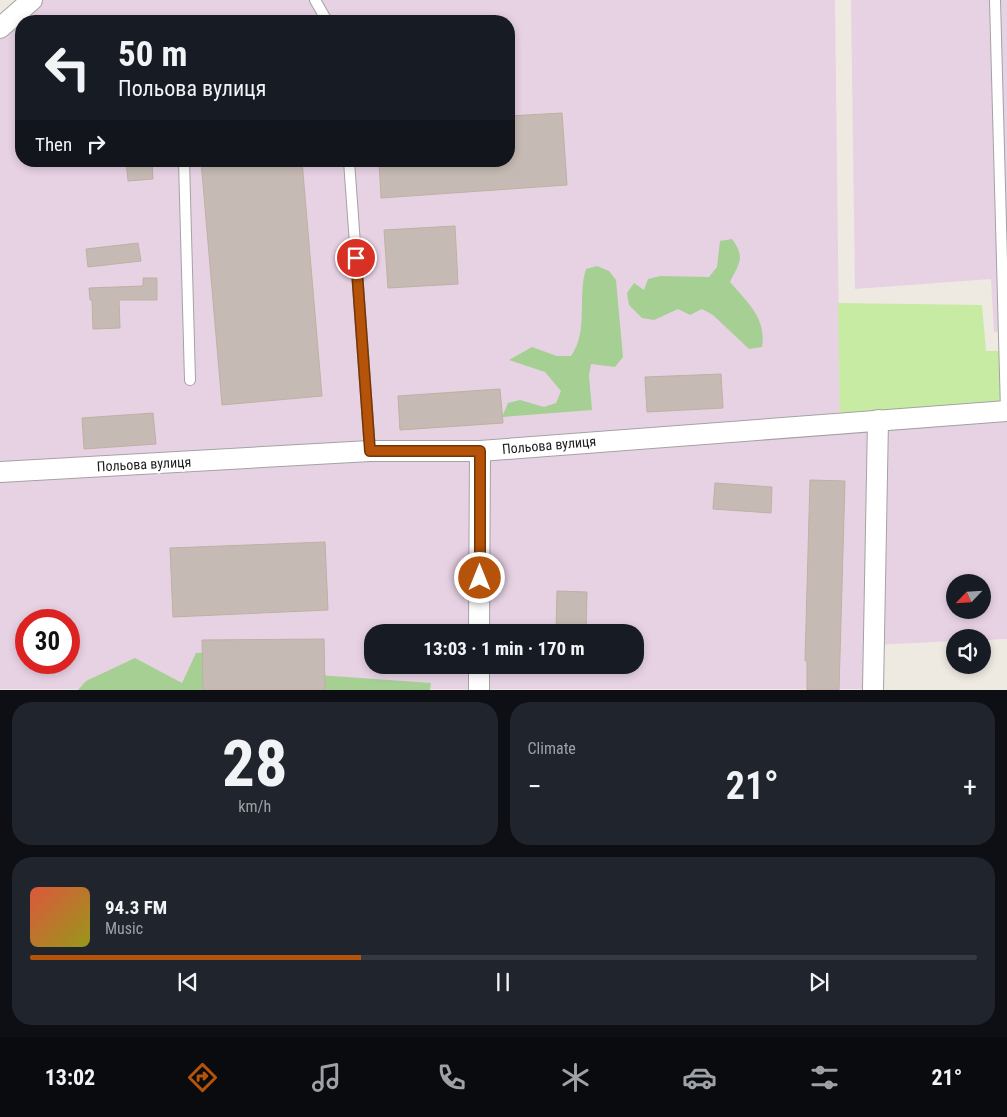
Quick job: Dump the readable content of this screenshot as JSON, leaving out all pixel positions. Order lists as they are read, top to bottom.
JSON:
{
  "streets": {
    "street": ["Польова вулиця"]
  },
  "north": "bottom left",
  "page": {
    "turn": ["50 m", "Польова вулиця"],
    "then": "Then",
    "limit": "30",
    "trip": "13:03 · 1 min · 170 m",
    "tile": [
      ["28", "km/h"],
      "Climate"
    ],
    "heat": ["−", "21°", "+"],
    "song": ["94.3 FM", "Music"],
    "tabs": ["13:02", "21°"]
  }
}
